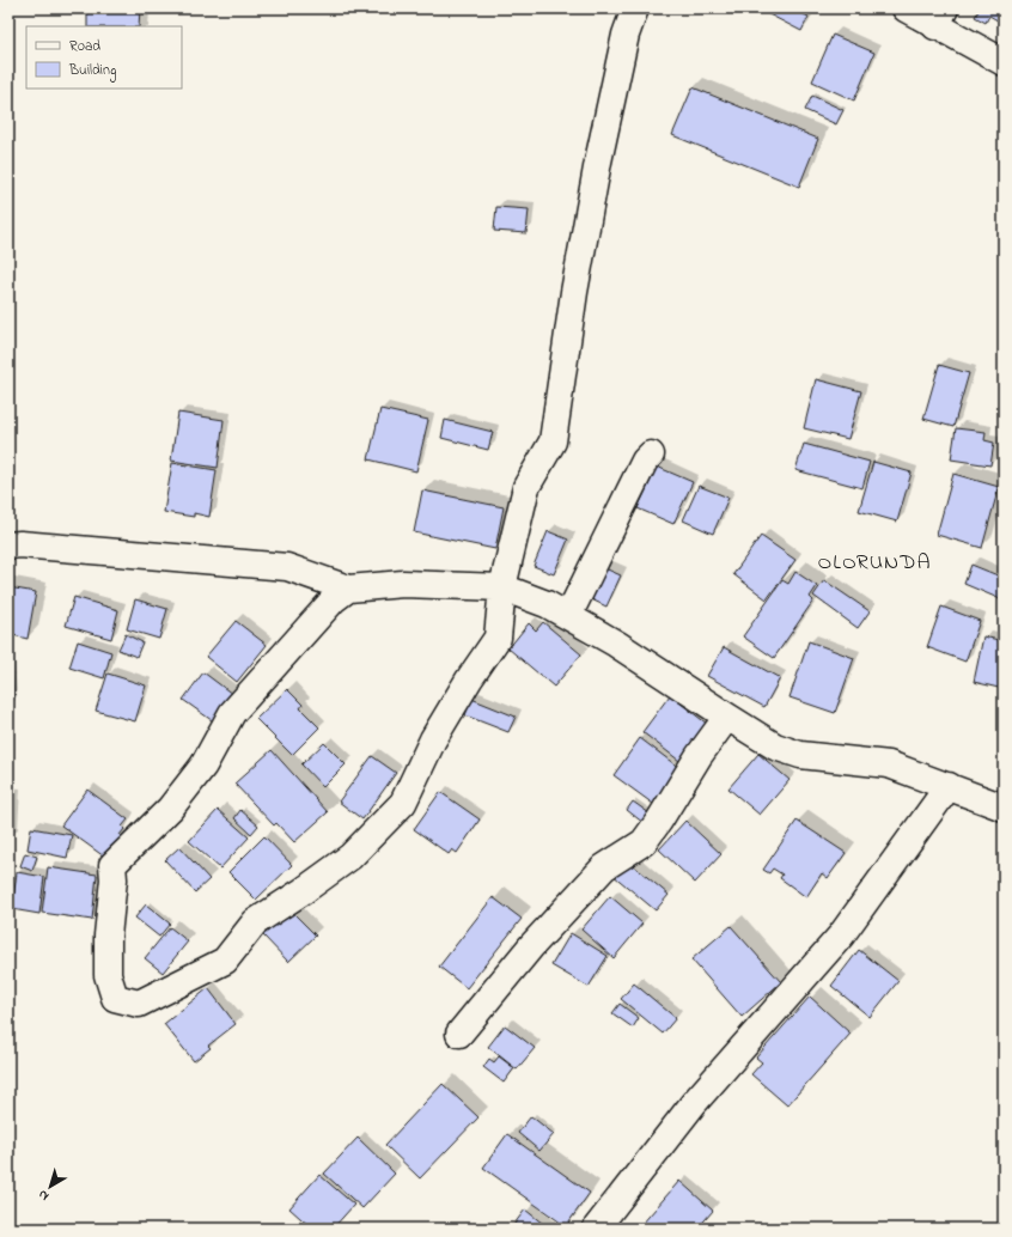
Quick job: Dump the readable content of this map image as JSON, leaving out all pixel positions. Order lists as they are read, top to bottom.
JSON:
{
  "districts": ["OLORUNDA"],
  "legend": ["Road", "Building"],
  "north": "bottom left"
}
